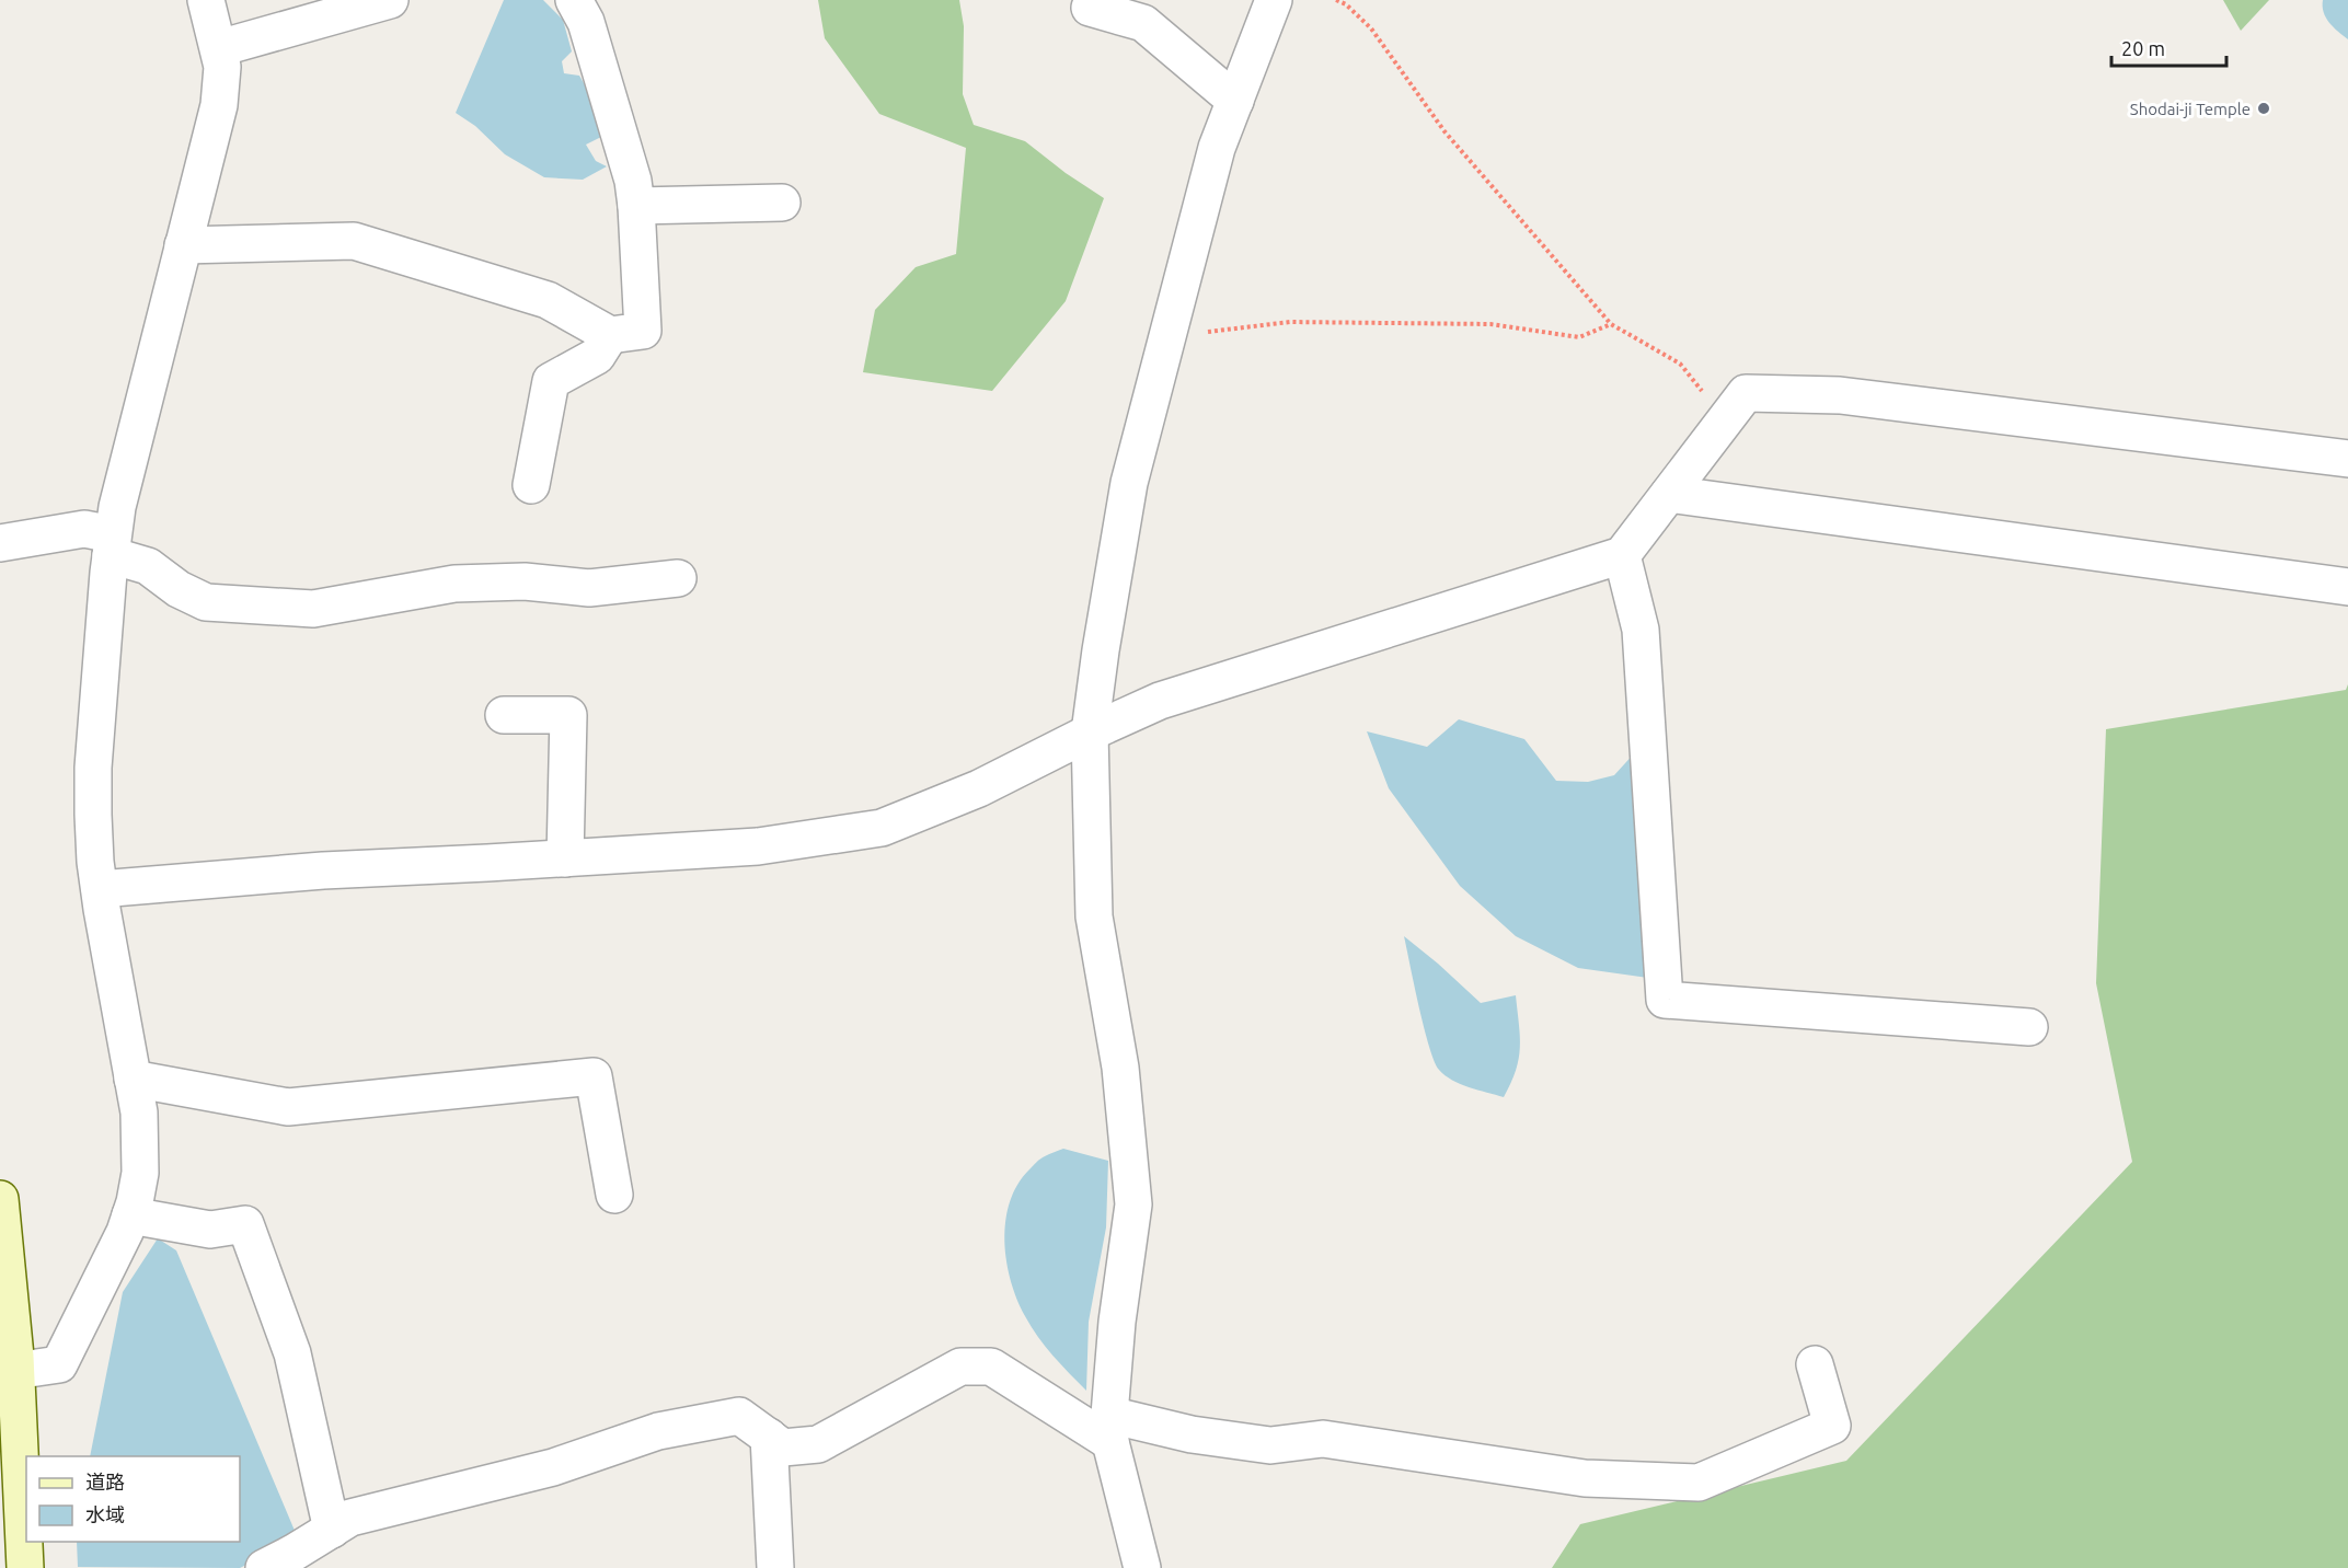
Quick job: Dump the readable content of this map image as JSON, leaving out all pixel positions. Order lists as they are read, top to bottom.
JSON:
{
  "places": ["Shodai-ji Temple"],
  "legend": ["道路", "水域"],
  "scale_bar": "20 m"
}
